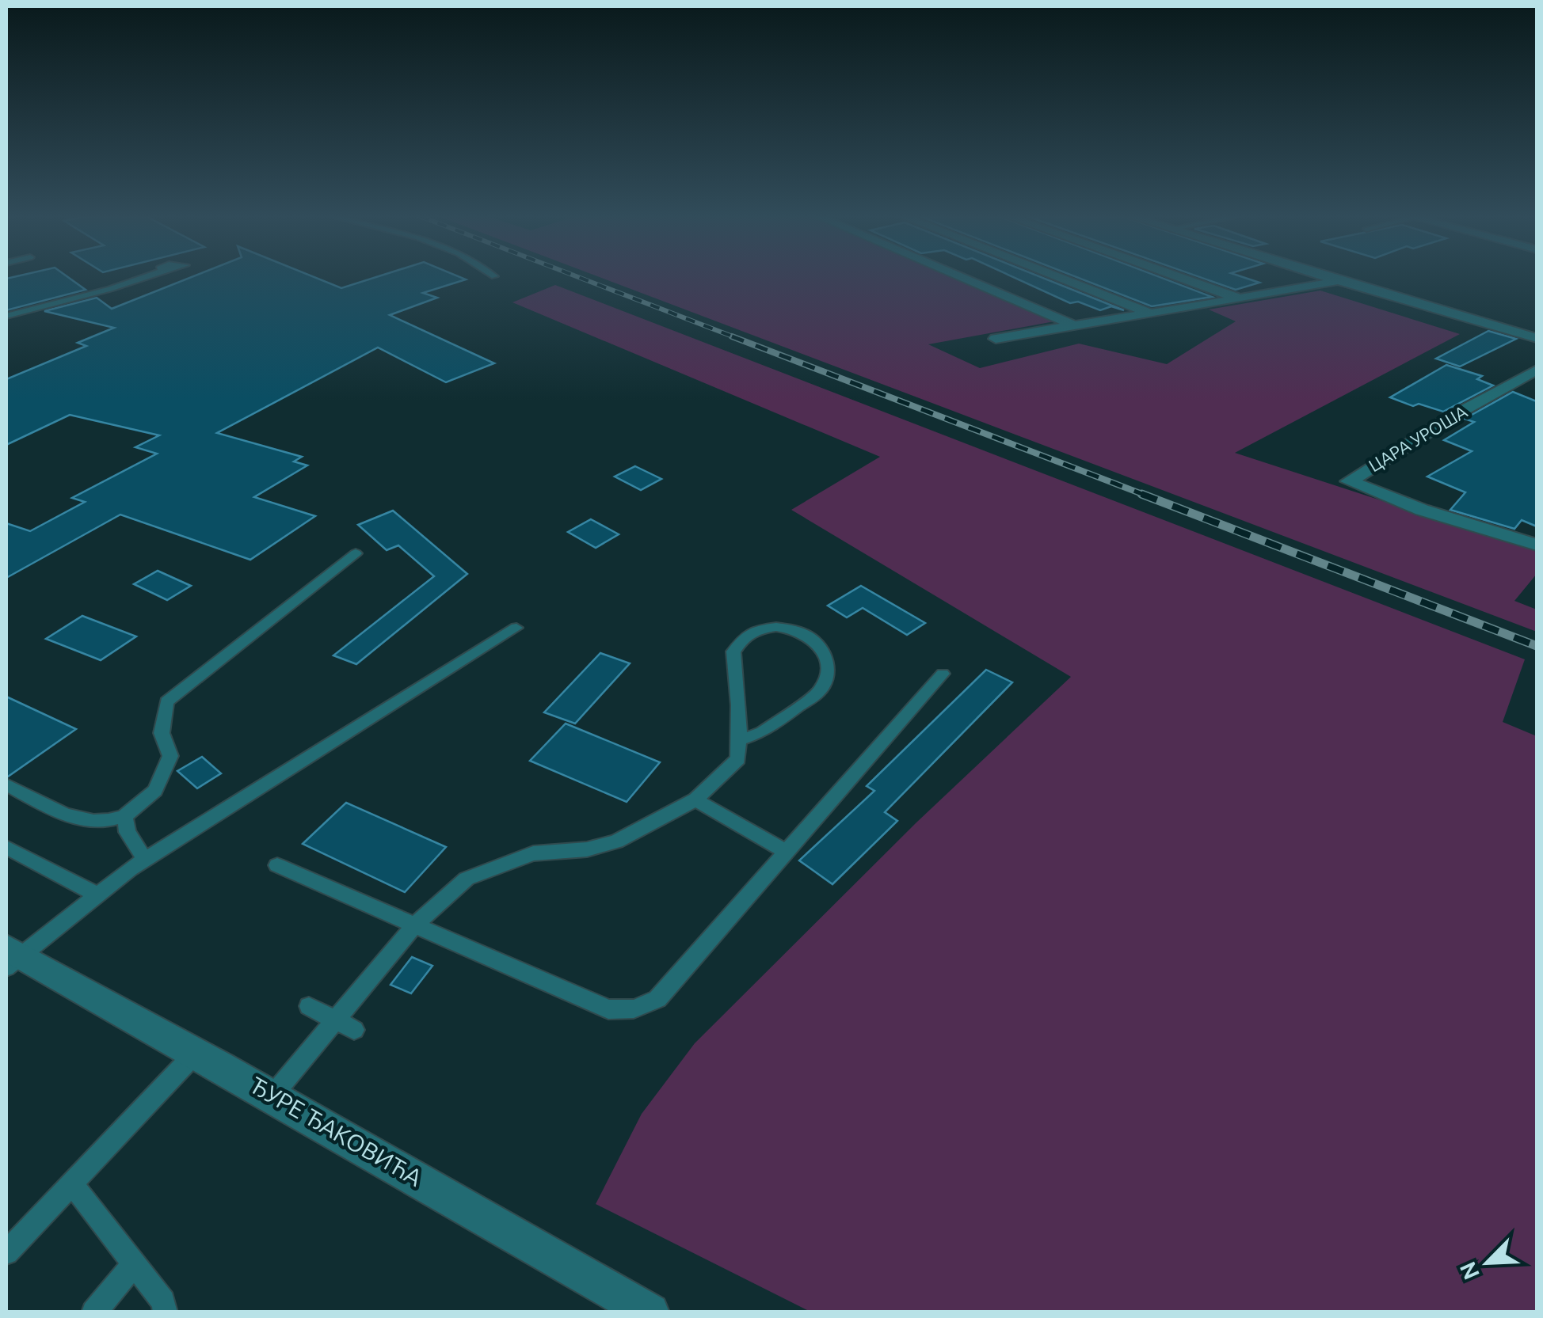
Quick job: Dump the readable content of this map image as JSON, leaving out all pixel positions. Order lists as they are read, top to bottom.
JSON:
{
  "streets": {
    "street": ["ЦАРА УРОША", "ЂУРЕ ЂАКОВИЋА"]
  },
  "north": "bottom left"
}
